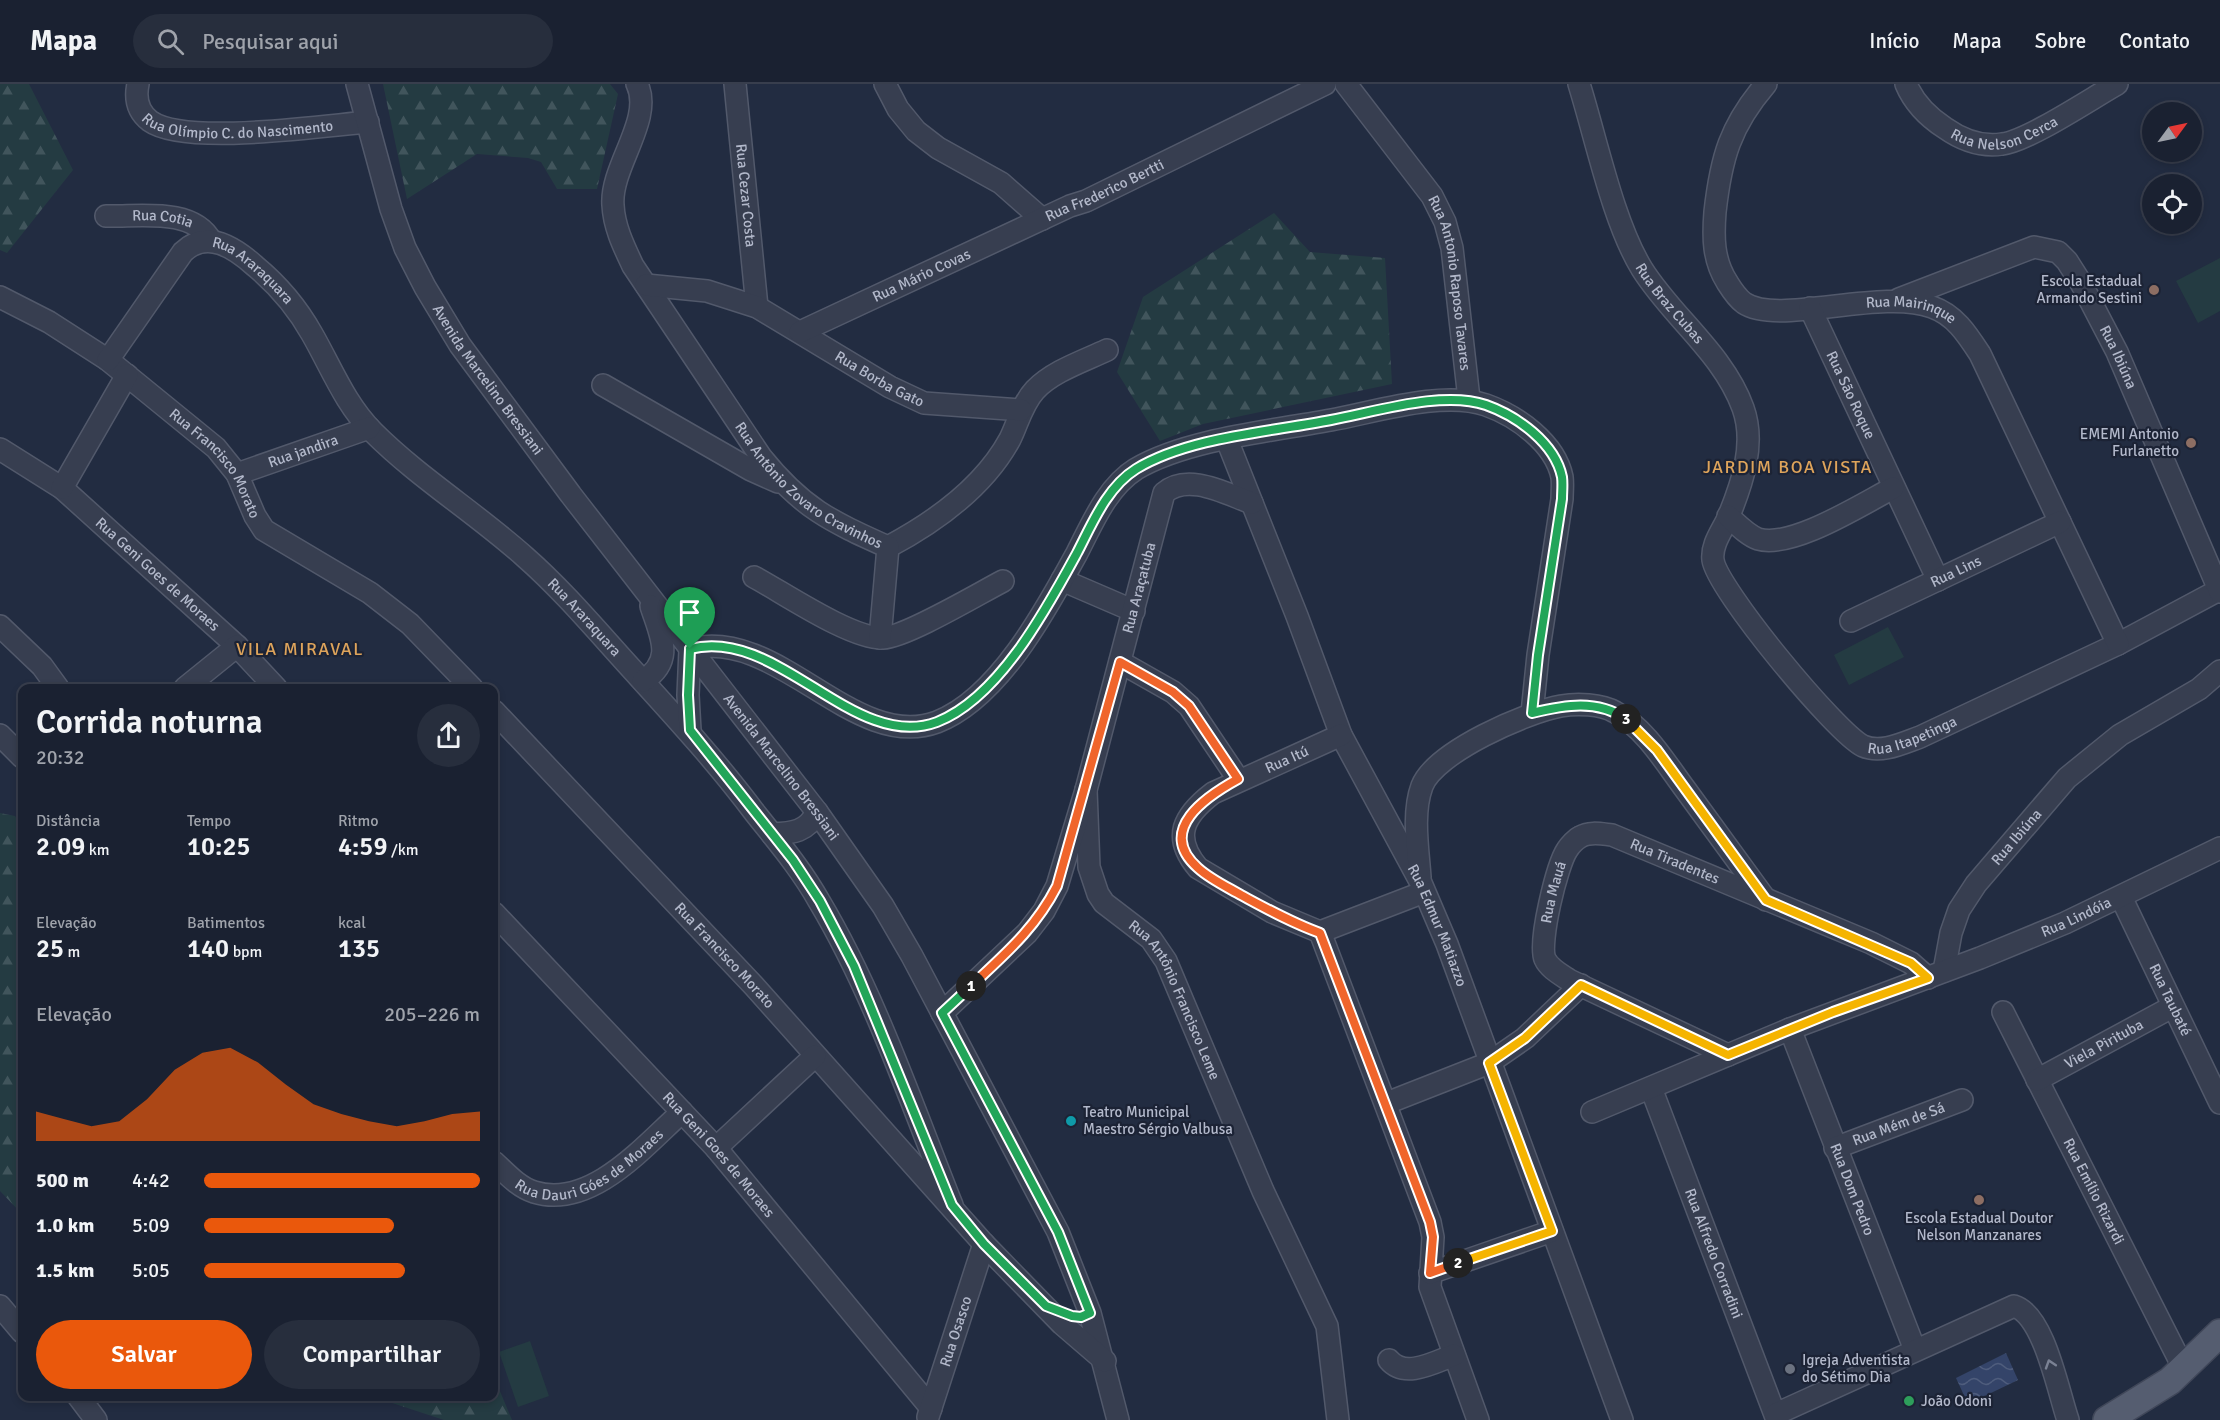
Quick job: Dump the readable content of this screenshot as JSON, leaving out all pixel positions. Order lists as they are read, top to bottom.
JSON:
{
  "streets": {
    "street": [
      "Rua Olímpio C. do Nascimento",
      "Rua Nelson Cerca",
      "Rua Frederico Bertti",
      "Rua Cezar Costa",
      "Rua Cotia",
      "Rua Araraquara",
      "Rua Mário Covas",
      "Rua Antonio Raposo Tavares",
      "Rua Braz Cubas",
      "Rua Mairinque",
      "Rua Ibiúna",
      "Rua Borba Gato",
      "Avenida Marcelino Bressiani",
      "Rua São Roque",
      "Rua jandira",
      "Rua Francisco Morato",
      "Rua Antônio Zovaro Cravinhos",
      "Rua Lins",
      "Rua Geni Goes de Moraes",
      "Rua Araçatuba",
      "Rua Itapetinga",
      "Rua Itú",
      "Rua Tiradentes",
      "Rua Mauá",
      "Rua Lindóia",
      "Rua Edmur Matiazzo",
      "Rua Taubaté",
      "Rua Antônio Francisco Leme",
      "Viela Pirituba",
      "Rua Mém de Sá",
      "Rua Dauri Góes de Moraes",
      "Rua Dom Pedro",
      "Rua Emílio Rizardi",
      "Rua Alfredo Corradini",
      "Rua Osasco"
    ]
  },
  "crossings": [
    ["Rua Olímpio C. do Nascimento", "Avenida Marcelino Bressiani"],
    ["Rua Frederico Bertti", "Rua Mário Covas"],
    ["Rua Cezar Costa", "Rua Borba Gato"],
    ["Rua Cotia", "Rua Araraquara"],
    ["Rua Araraquara", "Rua jandira"],
    ["Rua Araraquara", "Rua Francisco Morato"],
    ["Rua Mário Covas", "Rua Borba Gato"],
    ["Rua Braz Cubas", "Rua Itapetinga"],
    ["Rua Mairinque", "Rua Ibiúna"],
    ["Rua Mairinque", "Rua São Roque"],
    ["Rua Mairinque", "Rua Lins"],
    ["Rua Mairinque", "Rua Itapetinga"],
    ["Rua Ibiúna", "Rua Itapetinga"],
    ["Rua Ibiúna", "Rua Tiradentes"],
    ["Rua Ibiúna", "Rua Lindóia"],
    ["Rua Borba Gato", "Rua Antônio Zovaro Cravinhos"],
    ["Avenida Marcelino Bressiani", "Rua Araçatuba"],
    ["Rua São Roque", "Rua Lins"],
    ["Rua jandira", "Rua Francisco Morato"],
    ["Rua Geni Goes de Moraes", "Rua Dauri Góes de Moraes"],
    ["Rua Geni Goes de Moraes", "Rua Osasco"],
    ["Rua Araçatuba", "Rua Edmur Matiazzo"],
    ["Rua Araçatuba", "Rua Antônio Francisco Leme"],
    ["Rua Itú", "Rua Edmur Matiazzo"],
    ["Rua Tiradentes", "Rua Mauá"],
    ["Rua Tiradentes", "Rua Lindóia"],
    ["Rua Lindóia", "Rua Taubaté"],
    ["Rua Lindóia", "Rua Dom Pedro"],
    ["Rua Lindóia", "Rua Alfredo Corradini"],
    ["Rua Taubaté", "Viela Pirituba"],
    ["Viela Pirituba", "Rua Emílio Rizardi"],
    ["Rua Mém de Sá", "Rua Dom Pedro"]
  ],
  "districts": ["JARDIM BOA VISTA", "VILA MIRAVAL"],
  "places": [
    "Escola Estadual Armando Sestini",
    "EMEMI Antonio Furlanetto",
    "Teatro Municipal Maestro Sérgio Valbusa",
    "Escola Estadual Doutor Nelson Manzanares",
    "Igreja Adventista do Sétimo Dia",
    "João Odoni"
  ],
  "north": "top right",
  "page": {
    "header": "Mapa",
    "search": "Pesquisar aqui",
    "nav": [
      "Início",
      "Mapa",
      "Sobre",
      "Contato"
    ],
    "heading": ["Corrida noturna", "20:32"],
    "pins": ["3", "1", "2"],
    "stats": [
      ["Distância", "2.09 km"],
      ["Tempo", "10:25"],
      ["Ritmo", "4:59 /km"],
      ["Elevação", "25 m"],
      ["Batimentos", "140 bpm"],
      ["kcal", "135"]
    ],
    "chart": ["Elevação", "205–226 m"],
    "list": [
      {
        "name": "500 m",
        "note": "4:42"
      },
      {
        "name": "1.0 km",
        "note": "5:09"
      },
      {
        "name": "1.5 km",
        "note": "5:05"
      }
    ],
    "buttons": ["Salvar", "Compartilhar"]
  }
}
